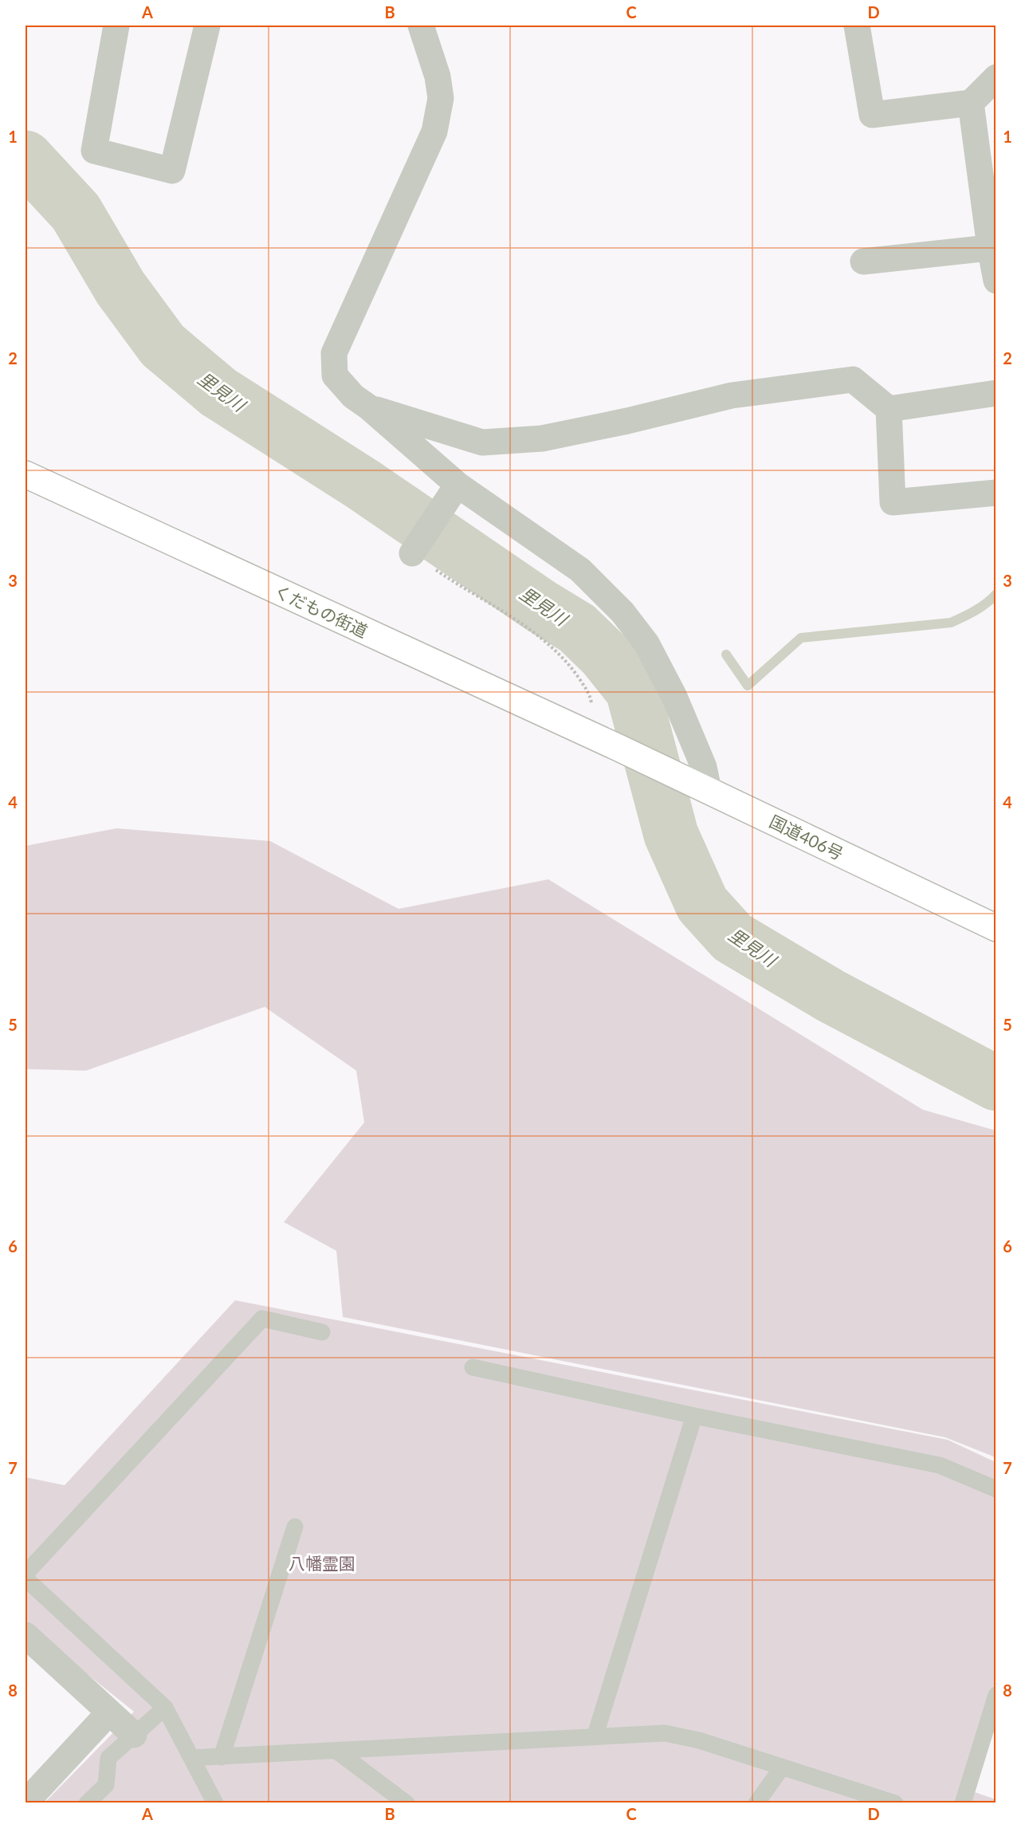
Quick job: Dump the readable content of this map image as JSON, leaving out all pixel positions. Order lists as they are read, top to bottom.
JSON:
{
  "streets": {
    "highway": ["くだもの街道", "国道406号"]
  },
  "crossings": [
    ["くだもの街道", "国道406号"]
  ],
  "water": ["里見川"],
  "parks": ["八幡霊園"],
  "grid": {
    "columns": [
      "A",
      "B",
      "C",
      "D"
    ],
    "rows": [
      "1",
      "2",
      "3",
      "4",
      "5",
      "6",
      "7",
      "8"
    ]
  }
}
